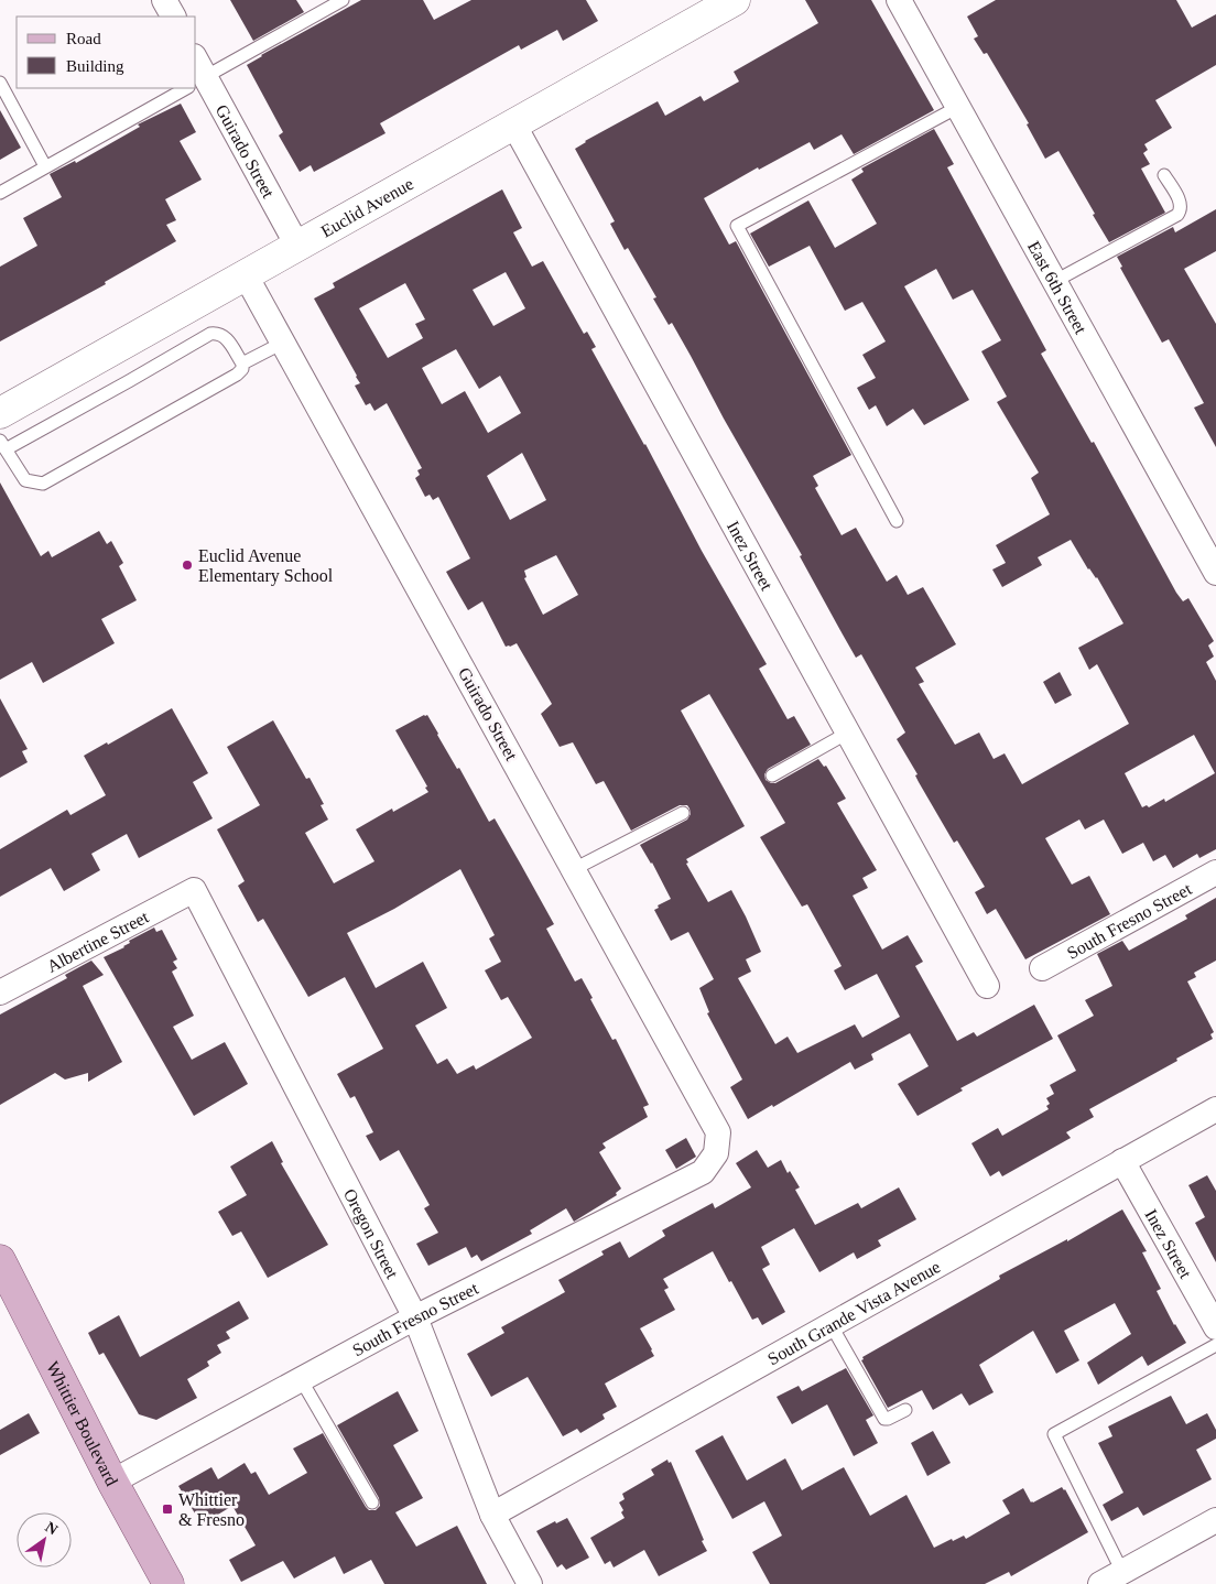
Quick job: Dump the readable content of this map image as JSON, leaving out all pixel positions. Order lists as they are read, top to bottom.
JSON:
{
  "streets": {
    "main road": ["Whittier Boulevard"],
    "street": [
      "Guirado Street",
      "Euclid Avenue",
      "East 6th Street",
      "Inez Street",
      "South Fresno Street",
      "Albertine Street",
      "Oregon Street",
      "South Grande Vista Avenue"
    ]
  },
  "crossings": [
    ["Guirado Street", "Euclid Avenue"],
    ["Guirado Street", "South Fresno Street"],
    ["Euclid Avenue", "Inez Street"],
    ["Inez Street", "South Grande Vista Avenue"],
    ["South Fresno Street", "Oregon Street"],
    ["South Fresno Street", "Whittier Boulevard"],
    ["Albertine Street", "Oregon Street"],
    ["Oregon Street", "South Grande Vista Avenue"]
  ],
  "places": {
    "other": ["Euclid Avenue Elementary School"],
    "transit": ["Whittier & Fresno"]
  },
  "legend": ["Road", "Building"],
  "north": "top right"
}
